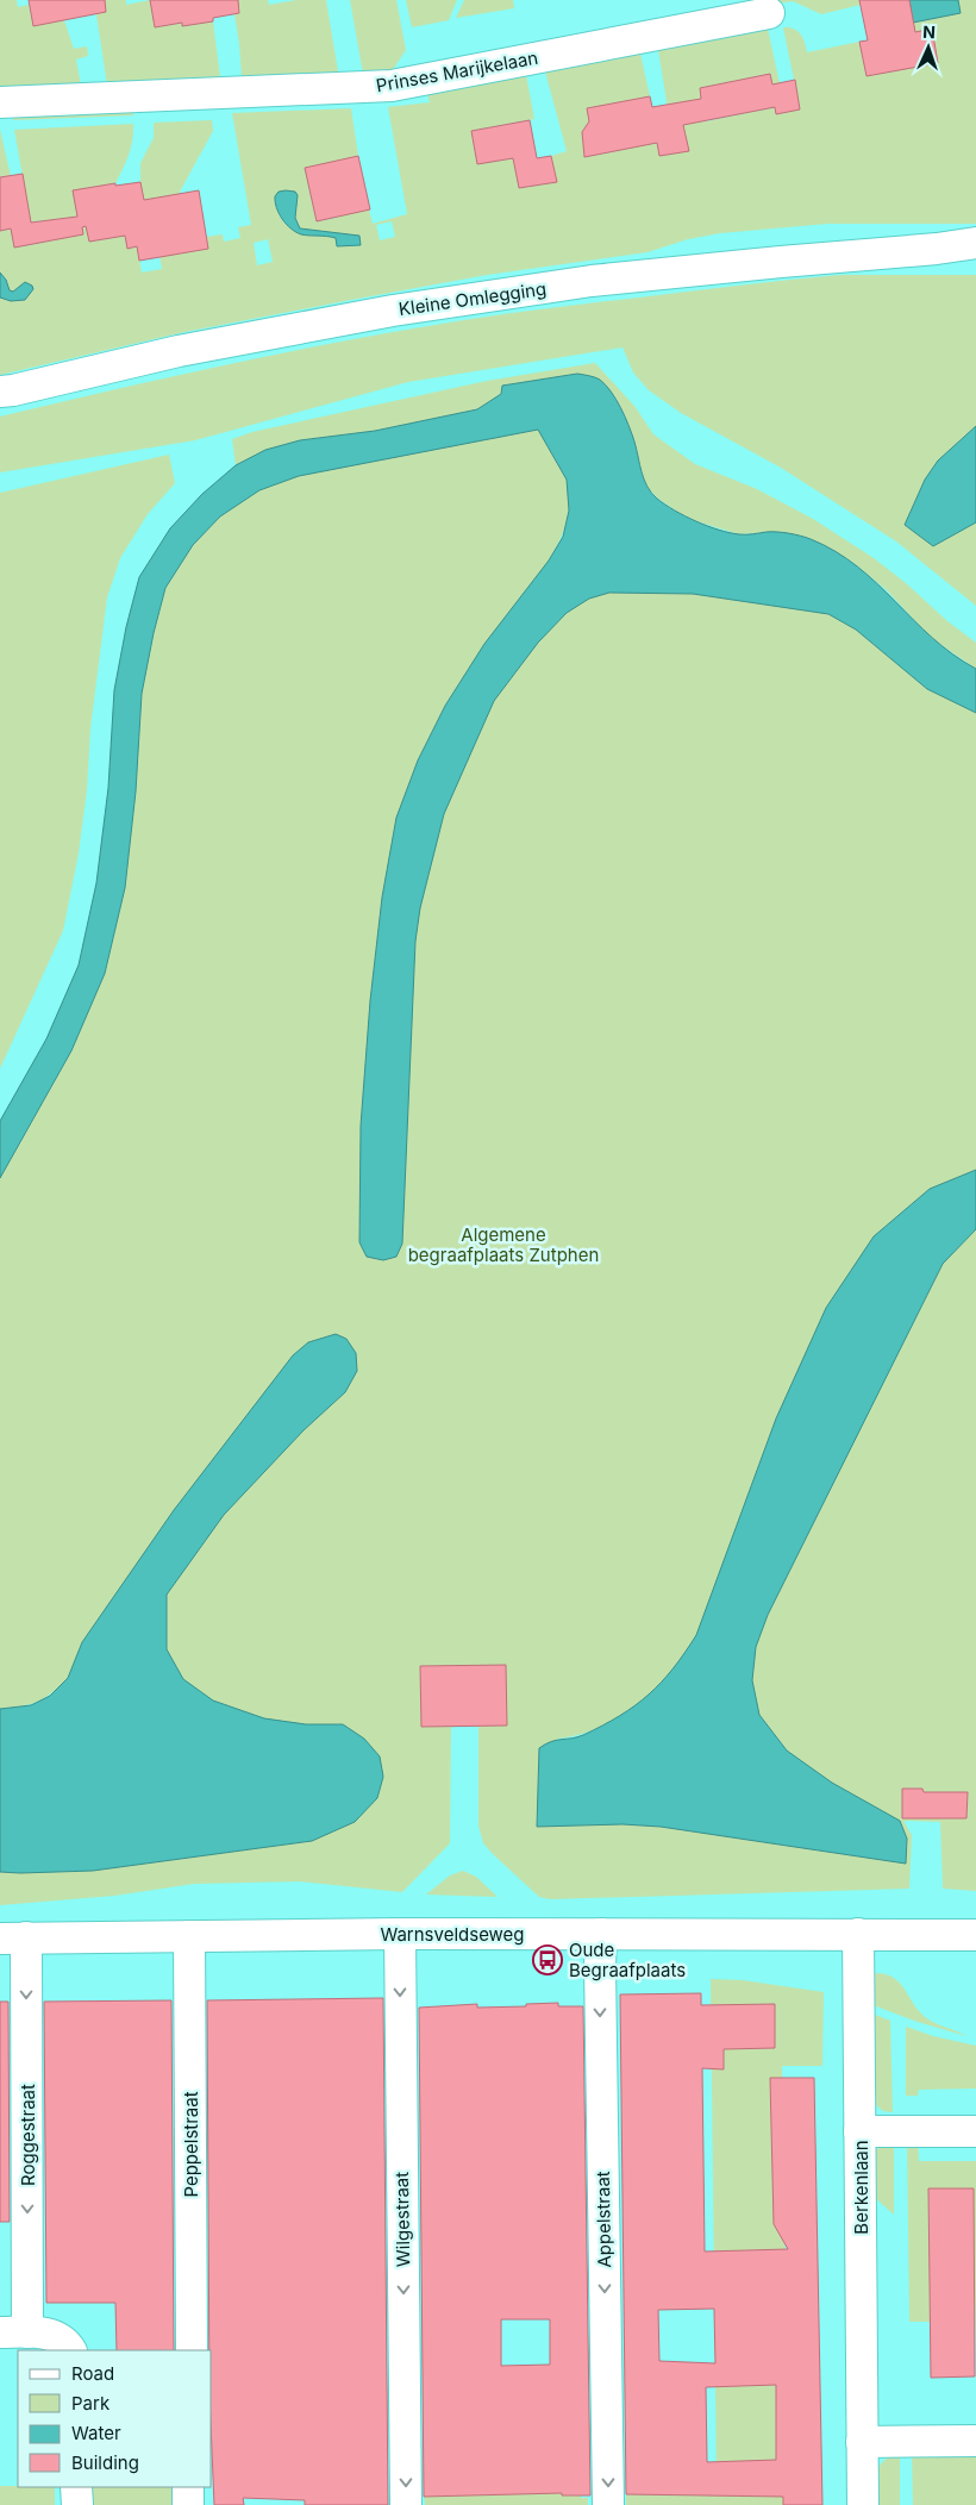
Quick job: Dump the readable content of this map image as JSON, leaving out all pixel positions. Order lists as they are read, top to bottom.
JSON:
{
  "streets": {
    "street": [
      "Prinses Marijkelaan",
      "Kleine Omlegging",
      "Warnsveldseweg",
      "Roggestraat",
      "Peppelstraat",
      "Berkenlaan",
      "Wilgestraat",
      "Appelstraat"
    ]
  },
  "crossings": [
    ["Warnsveldseweg", "Roggestraat"],
    ["Warnsveldseweg", "Peppelstraat"],
    ["Warnsveldseweg", "Berkenlaan"],
    ["Warnsveldseweg", "Wilgestraat"],
    ["Warnsveldseweg", "Appelstraat"]
  ],
  "one_way": ["Roggestraat", "Wilgestraat", "Appelstraat"],
  "parks": ["Algemene begraafplaats Zutphen"],
  "places": {
    "bus stop": ["Oude Begraafplaats"]
  },
  "legend": [
    "Road",
    "Park",
    "Water",
    "Building"
  ],
  "north": "top"
}
